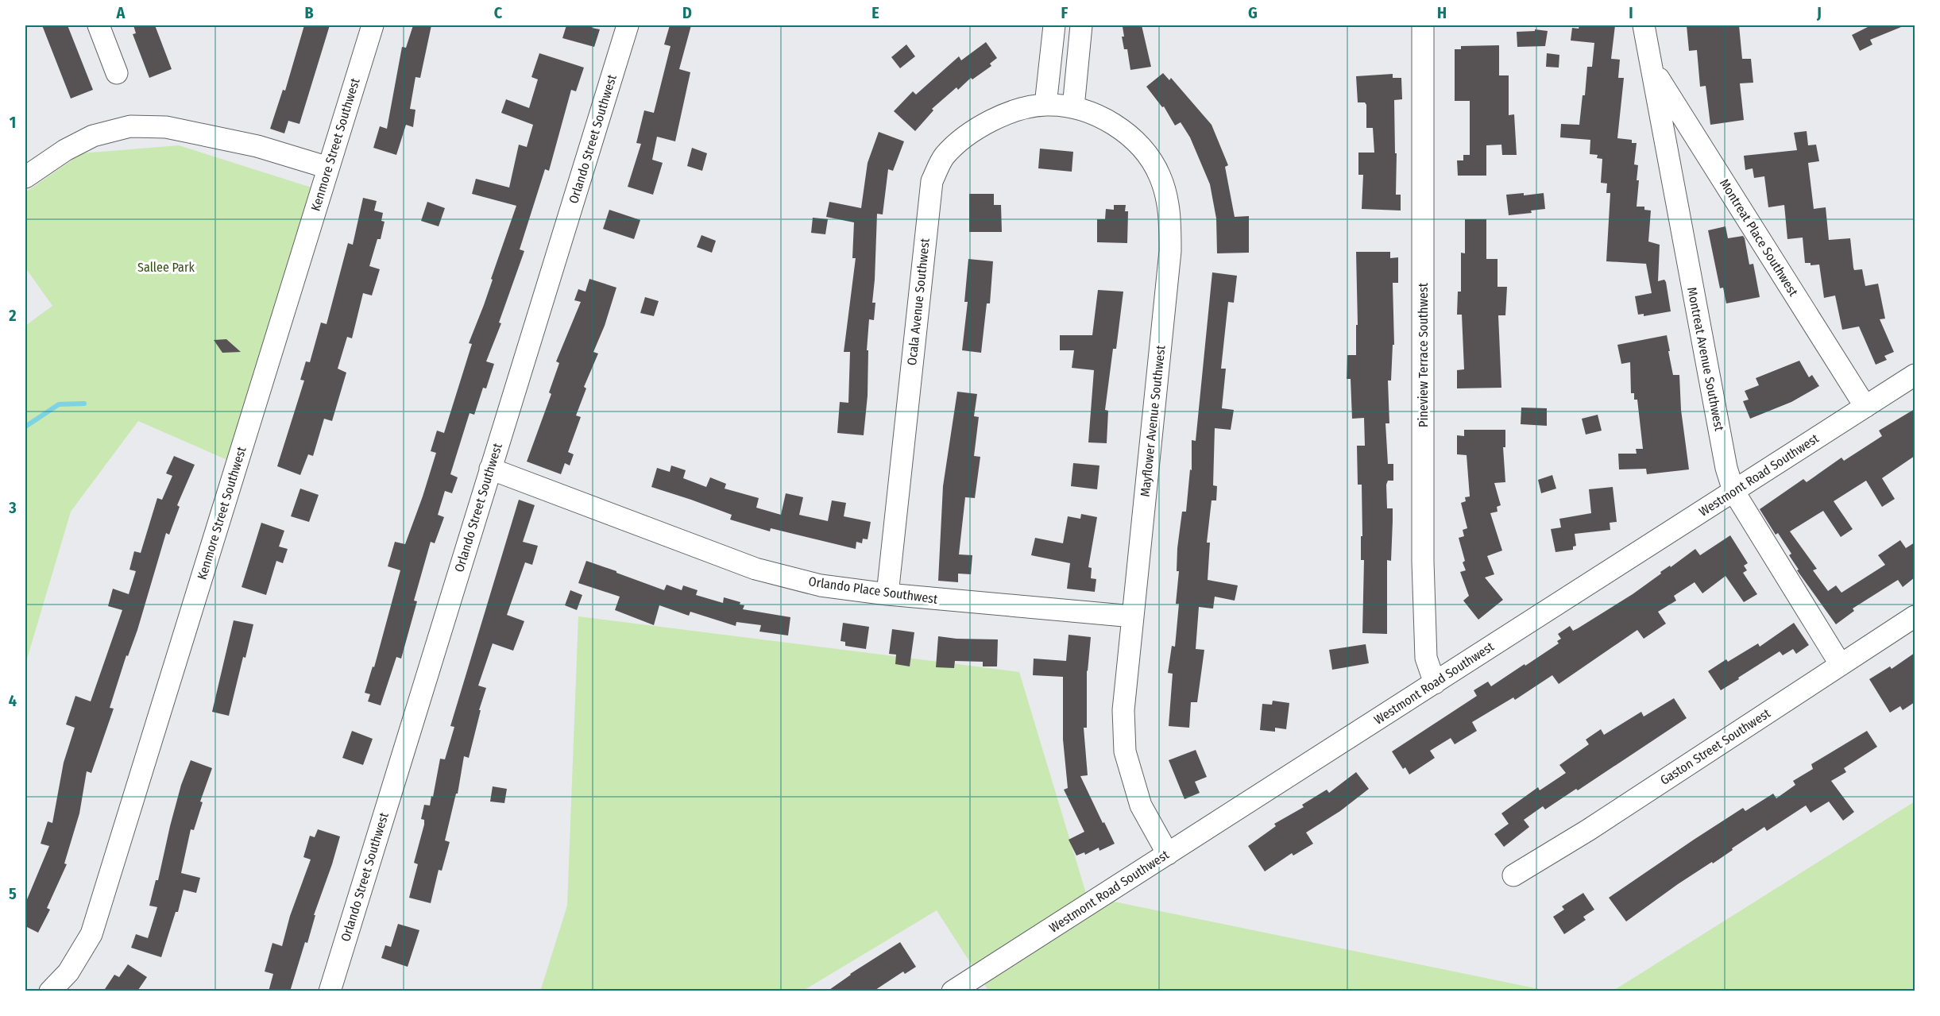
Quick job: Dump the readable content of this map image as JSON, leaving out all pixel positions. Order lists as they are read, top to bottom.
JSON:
{
  "streets": {
    "street": [
      "Orlando Street Southwest",
      "Kenmore Street Southwest",
      "Montreat Place Southwest",
      "Ocala Avenue Southwest",
      "Pineview Terrace Southwest",
      "Montreat Avenue Southwest",
      "Mayflower Avenue Southwest",
      "Westmont Road Southwest",
      "Orlando Place Southwest",
      "Gaston Street Southwest"
    ]
  },
  "crossings": [
    ["Orlando Street Southwest", "Orlando Place Southwest"],
    ["Montreat Place Southwest", "Montreat Avenue Southwest"],
    ["Montreat Place Southwest", "Westmont Road Southwest"],
    ["Ocala Avenue Southwest", "Mayflower Avenue Southwest"],
    ["Ocala Avenue Southwest", "Orlando Place Southwest"],
    ["Pineview Terrace Southwest", "Westmont Road Southwest"],
    ["Montreat Avenue Southwest", "Westmont Road Southwest"],
    ["Montreat Avenue Southwest", "Gaston Street Southwest"],
    ["Mayflower Avenue Southwest", "Westmont Road Southwest"],
    ["Mayflower Avenue Southwest", "Orlando Place Southwest"]
  ],
  "parks": ["Sallee Park"],
  "grid": {
    "columns": [
      "A",
      "B",
      "C",
      "D",
      "E",
      "F",
      "G",
      "H",
      "I",
      "J"
    ],
    "rows": [
      "1",
      "2",
      "3",
      "4",
      "5"
    ]
  }
}
